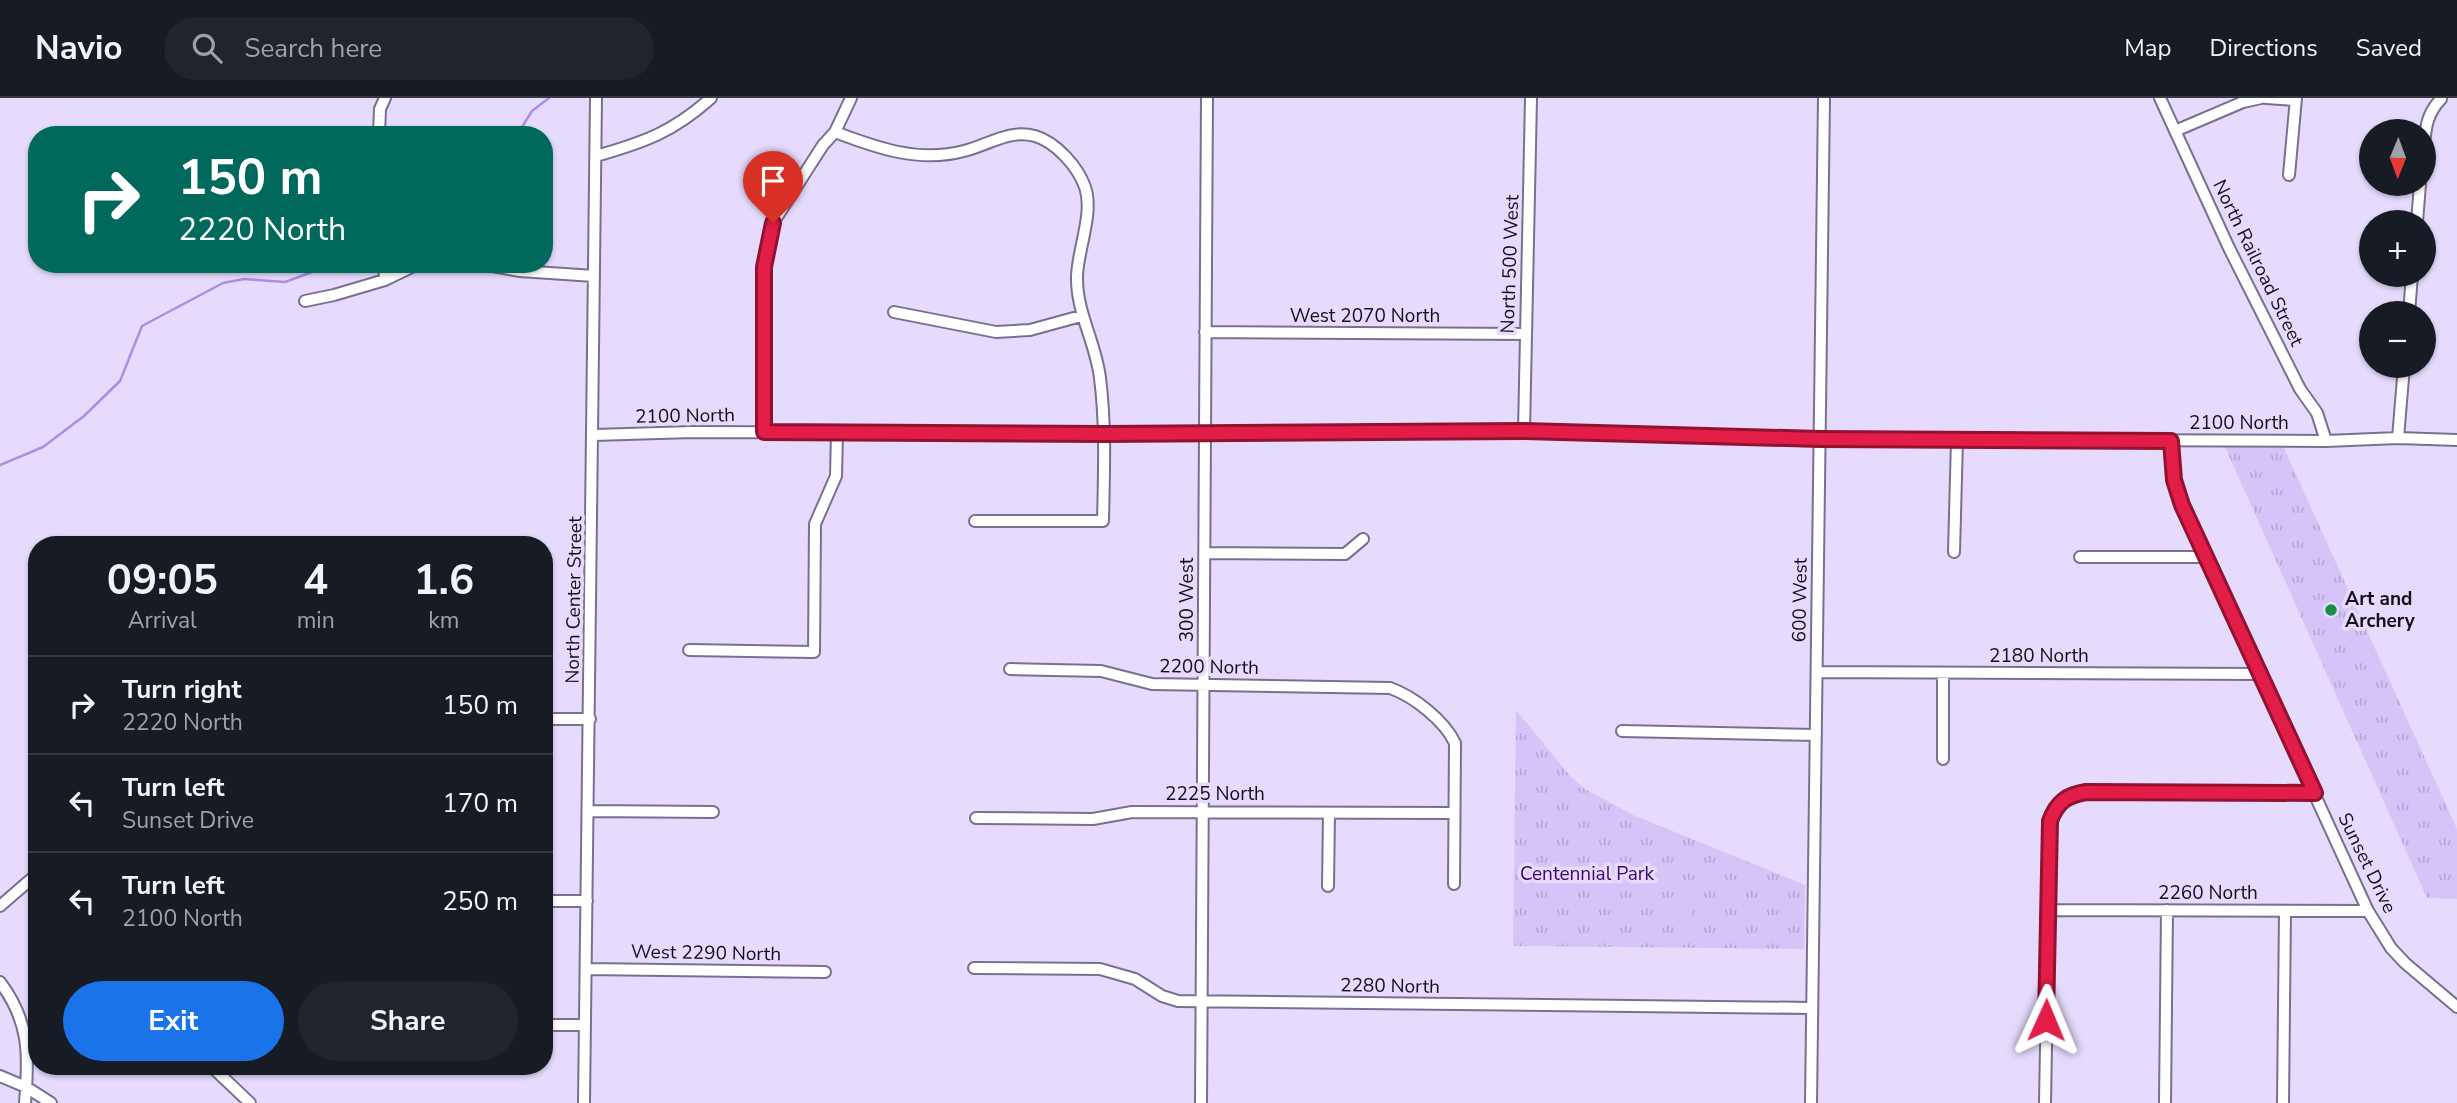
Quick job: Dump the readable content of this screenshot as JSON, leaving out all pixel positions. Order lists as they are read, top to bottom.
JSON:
{
  "streets": {
    "street": [
      "North Railroad Street",
      "North 500 West",
      "West 2070 North",
      "2100 North",
      "North Center Street",
      "300 West",
      "600 West",
      "2180 North",
      "2200 North",
      "2225 North",
      "Sunset Drive",
      "2260 North",
      "West 2290 North",
      "2280 North"
    ]
  },
  "crossings": [
    ["North Railroad Street", "2100 North"],
    ["North 500 West", "West 2070 North"],
    ["North 500 West", "2100 North"],
    ["West 2070 North", "300 West"],
    ["2100 North", "North Center Street"],
    ["2100 North", "300 West"],
    ["2100 North", "600 West"],
    ["2100 North", "Sunset Drive"],
    ["North Center Street", "West 2290 North"],
    ["300 West", "2200 North"],
    ["300 West", "2225 North"],
    ["300 West", "2280 North"],
    ["600 West", "2180 North"],
    ["600 West", "2280 North"],
    ["2180 North", "Sunset Drive"],
    ["2200 North", "2225 North"],
    ["Sunset Drive", "2260 North"]
  ],
  "parks": ["Centennial Park"],
  "places": ["Art and Archery"],
  "north": "bottom",
  "page": {
    "header": "Navio",
    "search": "Search here",
    "nav": ["Map", "Directions", "Saved"],
    "map_buttons": ["+", "−"],
    "turn": ["150 m", "2220 North"],
    "eta": [
      "09:05",
      "Arrival",
      "4",
      "min",
      "1.6",
      "km"
    ],
    "list": [
      {
        "name": "Turn right",
        "note": "2220 North",
        "value": "150 m"
      },
      {
        "name": "Turn left",
        "note": "Sunset Drive",
        "value": "170 m"
      },
      {
        "name": "Turn left",
        "note": "2100 North",
        "value": "250 m"
      }
    ],
    "buttons": ["Exit", "Share"]
  }
}
